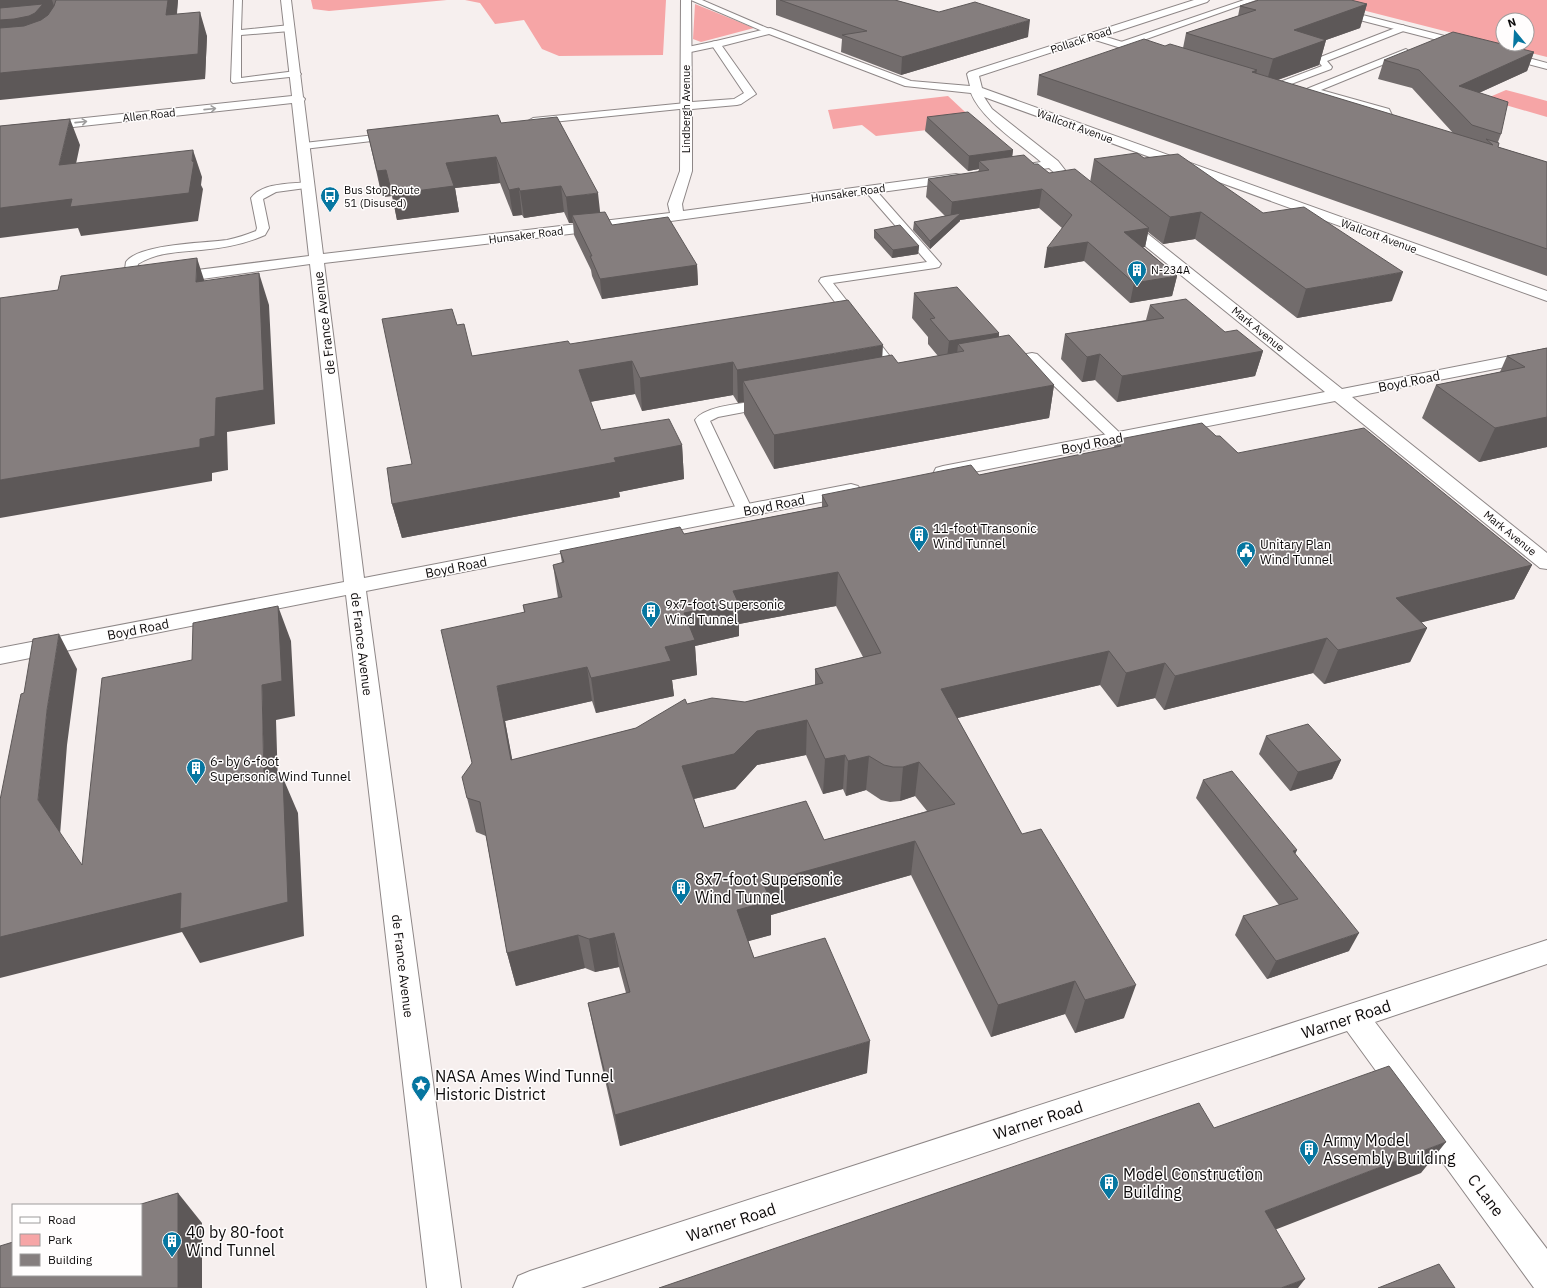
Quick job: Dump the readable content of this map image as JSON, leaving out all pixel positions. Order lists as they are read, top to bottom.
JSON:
{
  "streets": {
    "street": [
      "Pollack Road",
      "Lindbergh Avenue",
      "Allen Road",
      "Wallcott Avenue",
      "Hunsaker Road",
      "de France Avenue",
      "Mark Avenue",
      "Boyd Road",
      "Warner Road",
      "C Lane"
    ]
  },
  "crossings": [
    ["Pollack Road", "Wallcott Avenue"],
    ["Lindbergh Avenue", "Hunsaker Road"],
    ["Allen Road", "de France Avenue"],
    ["Hunsaker Road", "de France Avenue"],
    ["de France Avenue", "Boyd Road"],
    ["Mark Avenue", "Boyd Road"],
    ["Warner Road", "C Lane"]
  ],
  "places": {
    "bus stop": ["Bus Stop Route 51 (Disused)"],
    "building": [
      "N-234A",
      "11-foot Transonic Wind Tunnel",
      "9x7-foot Supersonic Wind Tunnel",
      "6- by 6-foot Supersonic Wind Tunnel",
      "8x7-foot Supersonic Wind Tunnel",
      "Army Model Assembly Building",
      "Model Construction Building",
      "40 by 80-foot Wind Tunnel"
    ],
    "public building": ["Unitary Plan Wind Tunnel"],
    "place": ["NASA Ames Wind Tunnel Historic District"]
  },
  "legend": ["Road", "Park", "Building"],
  "north": "top"
}
